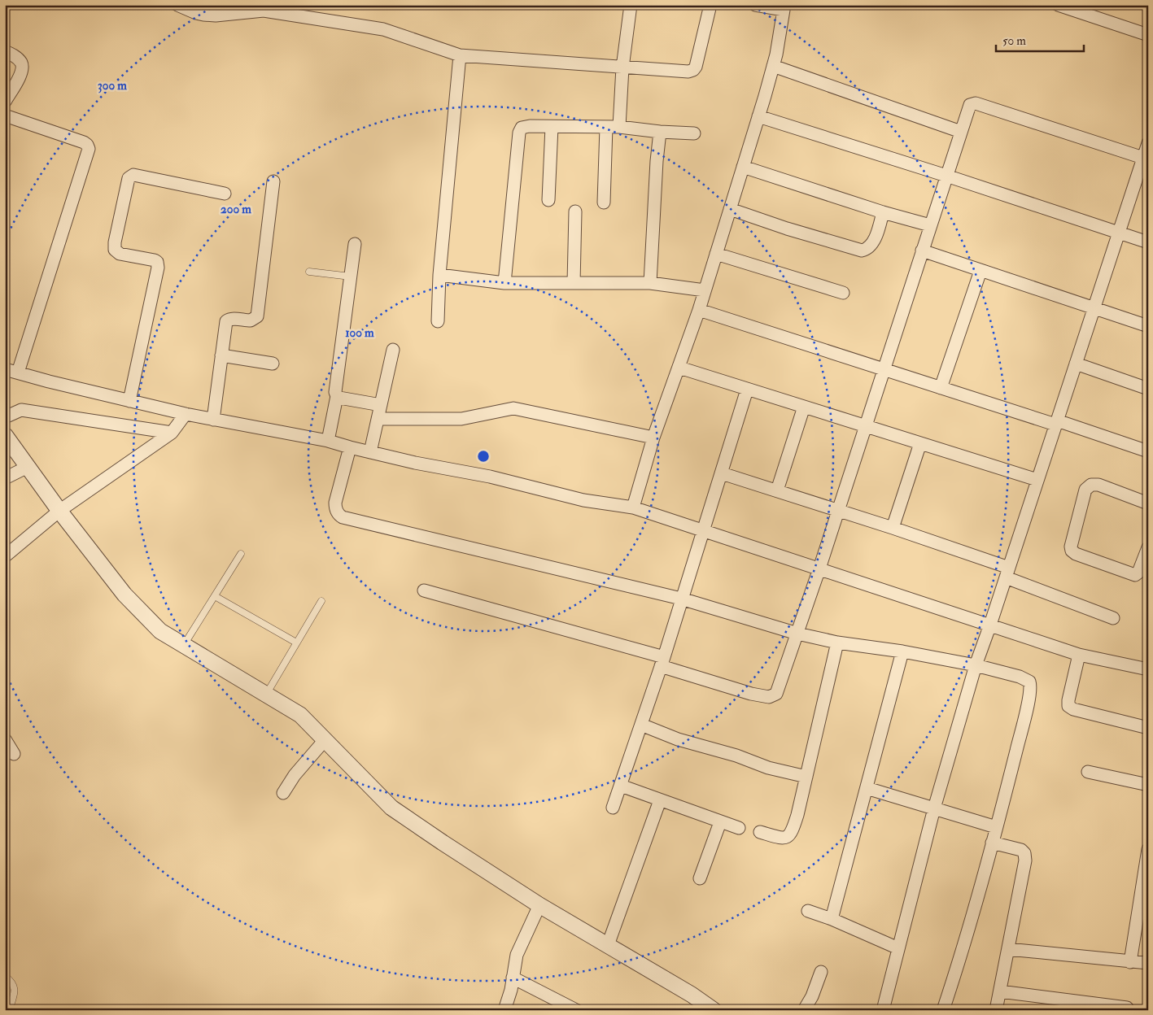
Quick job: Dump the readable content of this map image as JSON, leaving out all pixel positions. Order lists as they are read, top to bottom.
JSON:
{
  "scale_bar": "50 m",
  "rings": ["300 m", "200 m", "100 m"]
}
